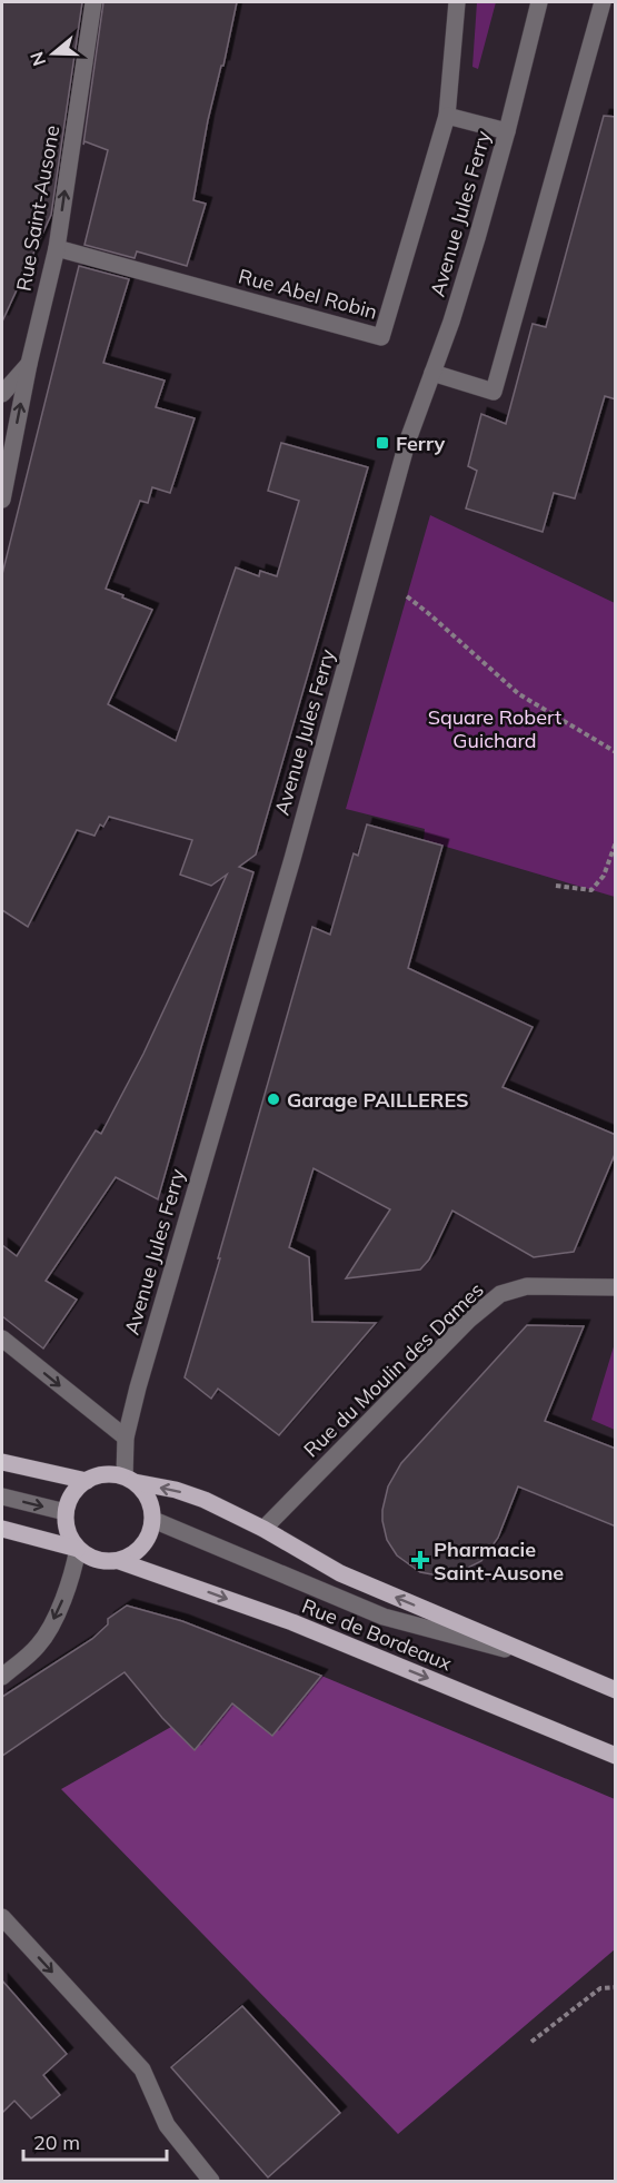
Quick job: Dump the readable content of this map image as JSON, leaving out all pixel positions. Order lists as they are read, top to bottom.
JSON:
{
  "streets": {
    "main road": ["Rue de Bordeaux"],
    "street": [
      "Rue Saint-Ausone",
      "Avenue Jules Ferry",
      "Rue Abel Robin",
      "Rue du Moulin des Dames"
    ]
  },
  "crossings": [
    ["Rue Saint-Ausone", "Rue Abel Robin"],
    ["Avenue Jules Ferry", "Rue de Bordeaux"],
    ["Rue du Moulin des Dames", "Rue de Bordeaux"]
  ],
  "one_way": ["Rue Saint-Ausone"],
  "parks": ["Square Robert Guichard"],
  "places": {
    "transit": ["Ferry"],
    "other": ["Garage PAILLERES"],
    "health": ["Pharmacie Saint-Ausone"]
  },
  "scale_bar": "20 m",
  "north": "left"
}
